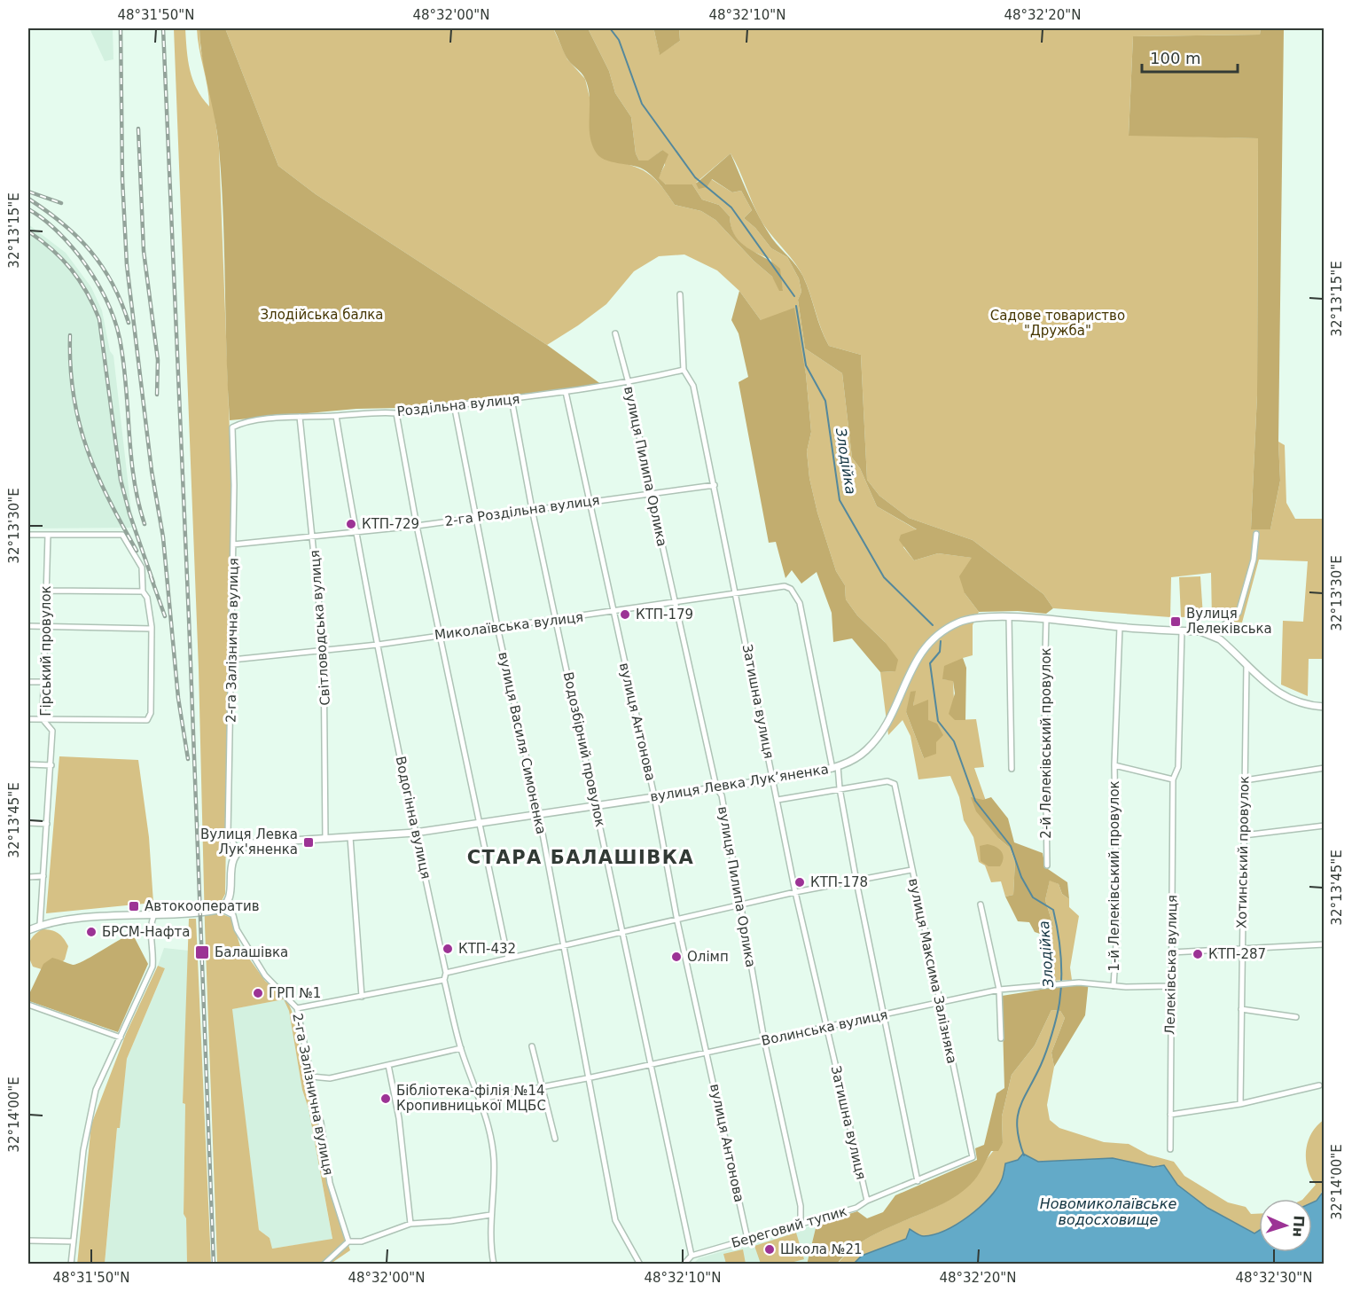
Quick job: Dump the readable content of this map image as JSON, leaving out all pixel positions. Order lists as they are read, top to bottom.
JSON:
{
  "streets": {
    "street": [
      "Роздільна вулиця",
      "вулиця Пилипа Орлика",
      "2-га Роздільна вулиця",
      "Миколаївська вулиця",
      "Світловодська вулиця",
      "2-га Залізнична вулиця",
      "Гірський провулок",
      "Затишна вулиця",
      "вулиця Антонова",
      "вулиця Василя Симоненка",
      "2-й Лелеківський провулок",
      "Водозбірний провулок",
      "вулиця Левка Лукʼяненка",
      "Водогінна вулиця",
      "Хотинський провулок",
      "1-й Лелеківський провулок",
      "Лелеківська вулиця",
      "вулиця Максима Залізняка",
      "Волинська вулиця",
      "Береговий тупик"
    ]
  },
  "crossings": [
    ["Роздільна вулиця", "вулиця Пилипа Орлика"],
    ["Роздільна вулиця", "Світловодська вулиця"],
    ["Роздільна вулиця", "2-га Залізнична вулиця"],
    ["Роздільна вулиця", "Затишна вулиця"],
    ["Роздільна вулиця", "вулиця Антонова"],
    ["Роздільна вулиця", "вулиця Василя Симоненка"],
    ["Роздільна вулиця", "Водозбірний провулок"],
    ["Роздільна вулиця", "Водогінна вулиця"],
    ["вулиця Пилипа Орлика", "2-га Роздільна вулиця"],
    ["вулиця Пилипа Орлика", "Миколаївська вулиця"],
    ["вулиця Пилипа Орлика", "вулиця Левка Лукʼяненка"],
    ["вулиця Пилипа Орлика", "Волинська вулиця"],
    ["вулиця Пилипа Орлика", "Береговий тупик"],
    ["2-га Роздільна вулиця", "Світловодська вулиця"],
    ["2-га Роздільна вулиця", "2-га Залізнична вулиця"],
    ["2-га Роздільна вулиця", "Затишна вулиця"],
    ["2-га Роздільна вулиця", "вулиця Антонова"],
    ["2-га Роздільна вулиця", "вулиця Василя Симоненка"],
    ["2-га Роздільна вулиця", "Водозбірний провулок"],
    ["2-га Роздільна вулиця", "Водогінна вулиця"],
    ["Миколаївська вулиця", "Світловодська вулиця"],
    ["Миколаївська вулиця", "2-га Залізнична вулиця"],
    ["Миколаївська вулиця", "Затишна вулиця"],
    ["Миколаївська вулиця", "вулиця Антонова"],
    ["Миколаївська вулиця", "вулиця Василя Симоненка"],
    ["Миколаївська вулиця", "Водозбірний провулок"],
    ["Миколаївська вулиця", "вулиця Левка Лукʼяненка"],
    ["Миколаївська вулиця", "Водогінна вулиця"],
    ["Світловодська вулиця", "вулиця Левка Лукʼяненка"],
    ["2-га Залізнична вулиця", "вулиця Левка Лукʼяненка"],
    ["Затишна вулиця", "вулиця Левка Лукʼяненка"],
    ["Затишна вулиця", "Волинська вулиця"],
    ["Затишна вулиця", "Береговий тупик"],
    ["вулиця Антонова", "вулиця Левка Лукʼяненка"],
    ["вулиця Антонова", "Волинська вулиця"],
    ["вулиця Антонова", "Береговий тупик"],
    ["вулиця Василя Симоненка", "вулиця Левка Лукʼяненка"],
    ["вулиця Василя Симоненка", "Волинська вулиця"],
    ["2-й Лелеківський провулок", "вулиця Левка Лукʼяненка"],
    ["Водозбірний провулок", "вулиця Левка Лукʼяненка"],
    ["Водозбірний провулок", "Волинська вулиця"],
    ["Водозбірний провулок", "Береговий тупик"],
    ["вулиця Левка Лукʼяненка", "Водогінна вулиця"],
    ["вулиця Левка Лукʼяненка", "Хотинський провулок"],
    ["вулиця Левка Лукʼяненка", "Лелеківська вулиця"],
    ["Водогінна вулиця", "Волинська вулиця"],
    ["1-й Лелеківський провулок", "Волинська вулиця"],
    ["Лелеківська вулиця", "Волинська вулиця"],
    ["вулиця Максима Залізняка", "Волинська вулиця"],
    ["вулиця Максима Залізняка", "Береговий тупик"]
  ],
  "districts": ["СТАРА БАЛАШІВКА"],
  "water": ["Злодійка", "Новомиколаївське водосховище"],
  "parks": ["Злодійська балка", "Садове товариство \"Дружба\""],
  "places": {
    "other": [
      "КТП-729",
      "КТП-179",
      "КТП-178",
      "БРСМ-Нафта",
      "КТП-432",
      "КТП-287",
      "Олімп",
      "ГРП №1",
      "Бібліотека-філія №14 Кропивницької МЦБС",
      "Школа №21"
    ],
    "transit": [
      "Вулиця Лелеківська",
      "Вулиця Левка Лук'яненка",
      "Автокооператив",
      "Балашівка"
    ]
  },
  "scale_bar": "100 m",
  "north": "right",
  "coordinates": [
    "48°31'50\"N",
    "48°32'00\"N",
    "48°32'10\"N",
    "48°32'20\"N",
    "32°13'15\"E",
    "32°13'30\"E",
    "32°13'45\"E",
    "32°14'00\"E",
    "48°32'30\"N"
  ]
}
